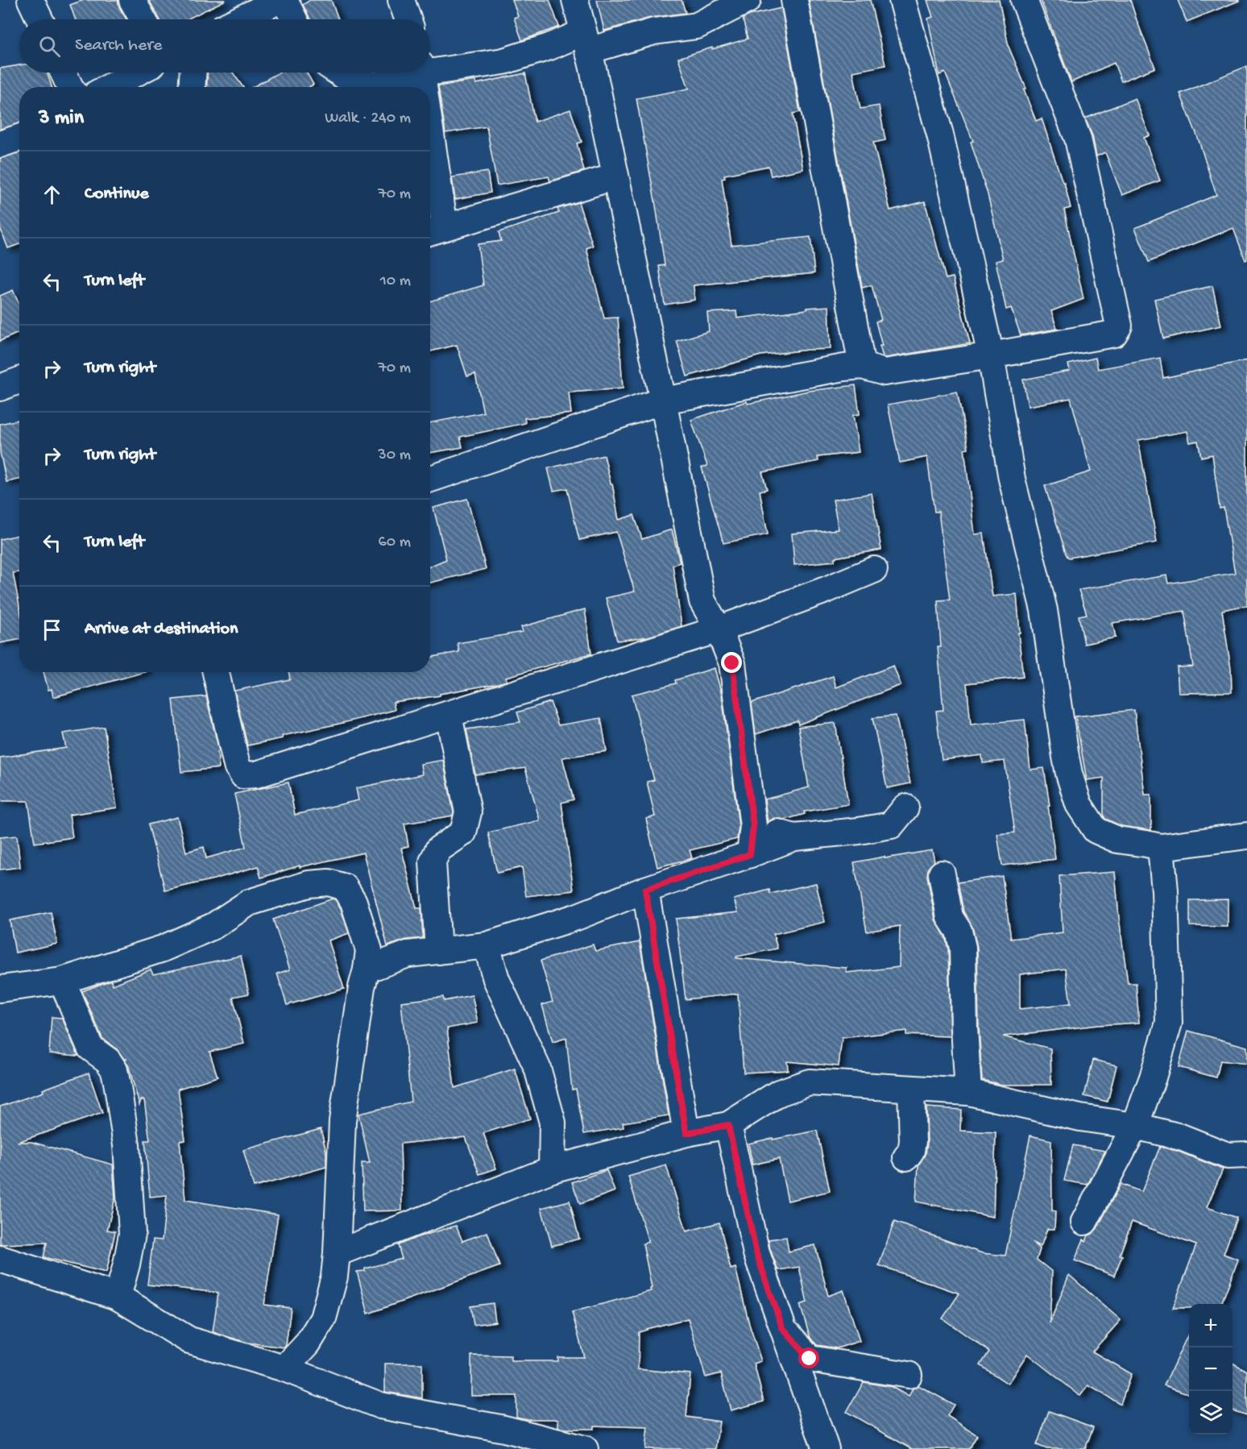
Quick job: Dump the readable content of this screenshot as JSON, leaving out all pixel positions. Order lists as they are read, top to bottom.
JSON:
{
  "page": {
    "search": "Search here",
    "heading": ["3 min", "Walk · 240 m"],
    "list": [
      ["Continue", "70 m"],
      ["Turn left", "10 m"],
      ["Turn right", "70 m"],
      ["Turn right", "30 m"],
      ["Turn left", "60 m"],
      "Arrive at destination"
    ],
    "map_buttons": ["+", "−"]
  }
}
